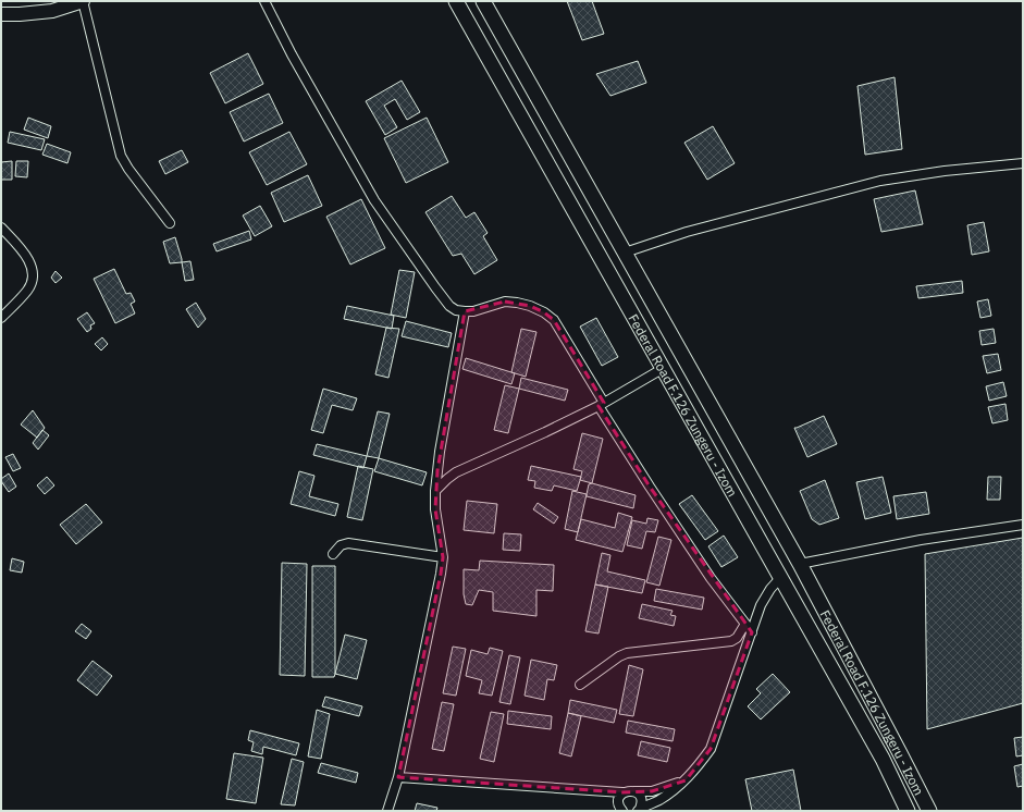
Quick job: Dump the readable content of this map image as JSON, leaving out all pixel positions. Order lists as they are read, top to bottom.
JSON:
{
  "streets": {
    "main road": ["Federal Road F.126 Zungeru - Izom"]
  }
}
